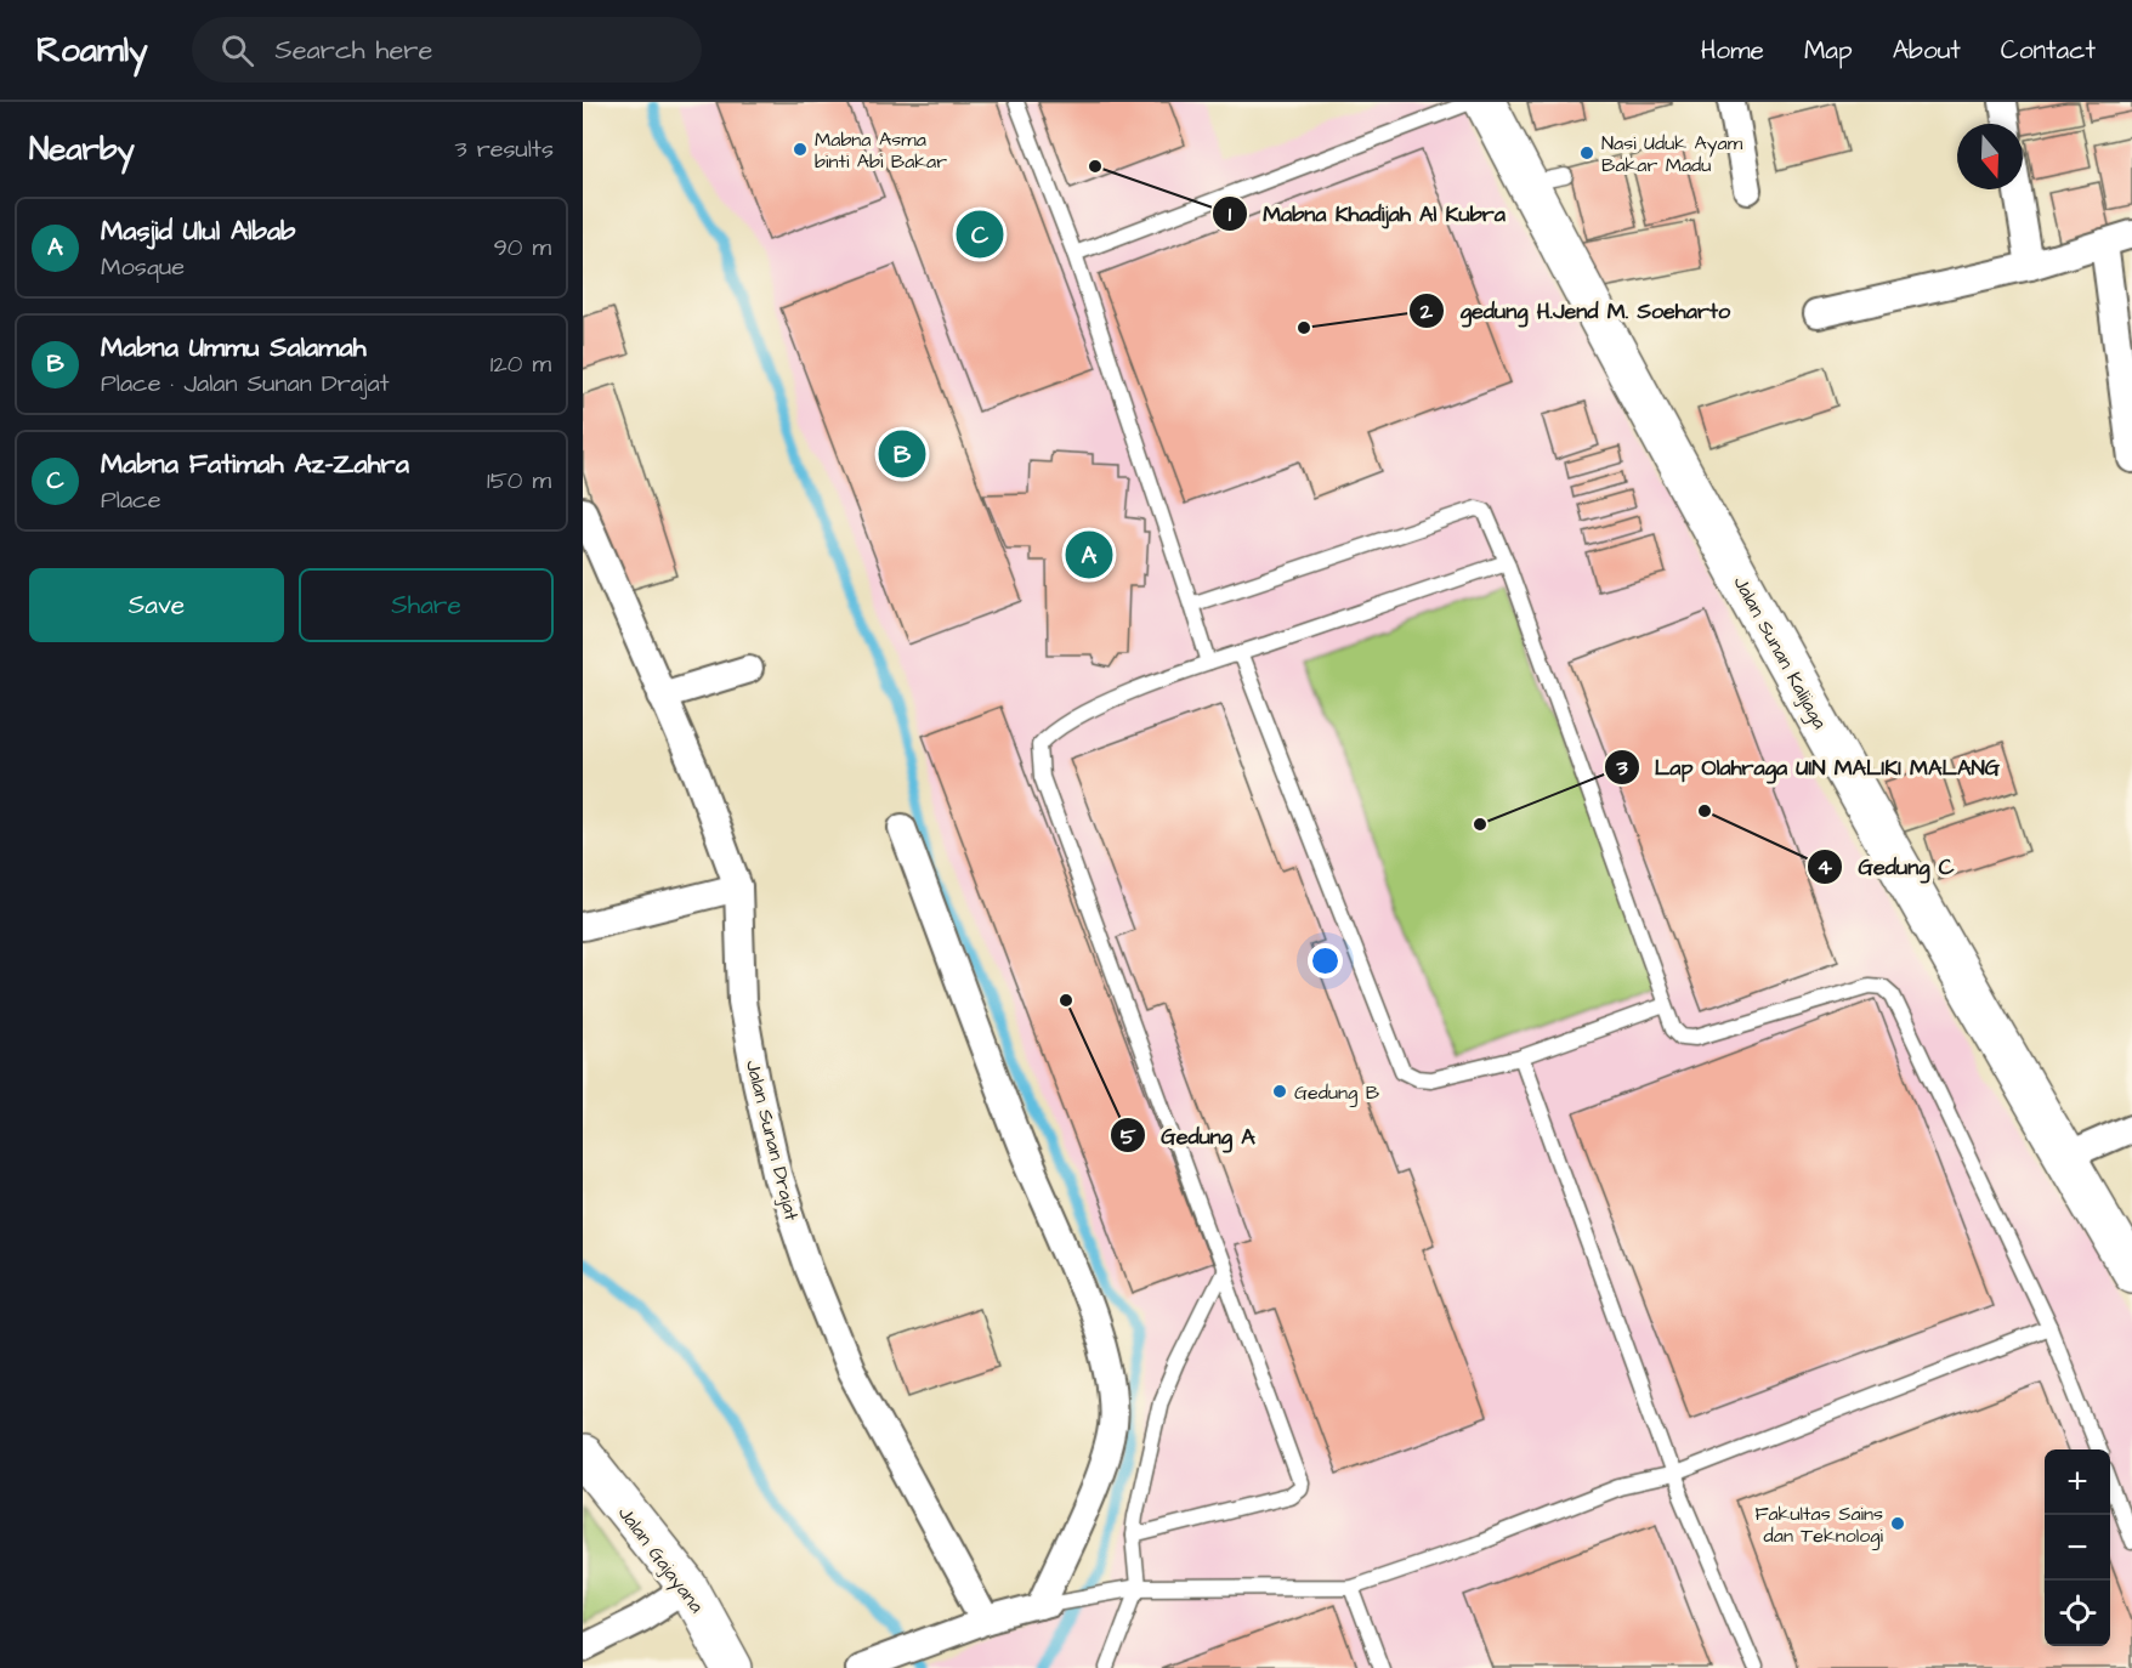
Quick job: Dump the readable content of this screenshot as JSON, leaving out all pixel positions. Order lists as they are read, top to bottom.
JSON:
{
  "streets": {
    "main road": ["Jalan Sunan Kalijaga", "Jalan Gajayana"],
    "street": ["Jalan Sunan Drajat"]
  },
  "places": [
    "Mabna Asma binti Abi Bakar",
    "Nasi Uduk Ayam Bakar Madu",
    "Mabna Khadijah Al Kubra",
    "gedung H.Jend M. Soeharto",
    "Gedung C",
    "Lap Olahraga UIN MALIKI MALANG",
    "Gedung A",
    "Gedung B",
    "Fakultas Sains dan Teknologi"
  ],
  "north": "bottom",
  "page": {
    "header": "Roamly",
    "search": "Search here",
    "nav": [
      "Home",
      "Map",
      "About",
      "Contact"
    ],
    "heading": ["Nearby", "3 results"],
    "list": [
      {
        "mark": "A",
        "name": "Masjid Ulul Albab",
        "note": "Mosque",
        "value": "90 m"
      },
      {
        "mark": "B",
        "name": "Mabna Ummu Salamah",
        "note": "Place · Jalan Sunan Drajat",
        "value": "120 m"
      },
      {
        "mark": "C",
        "name": "Mabna Fatimah Az-Zahra",
        "note": "Place",
        "value": "150 m"
      }
    ],
    "pins": ["C", "B", "A"],
    "buttons": ["Save", "Share"],
    "map_buttons": ["+", "−"]
  }
}
